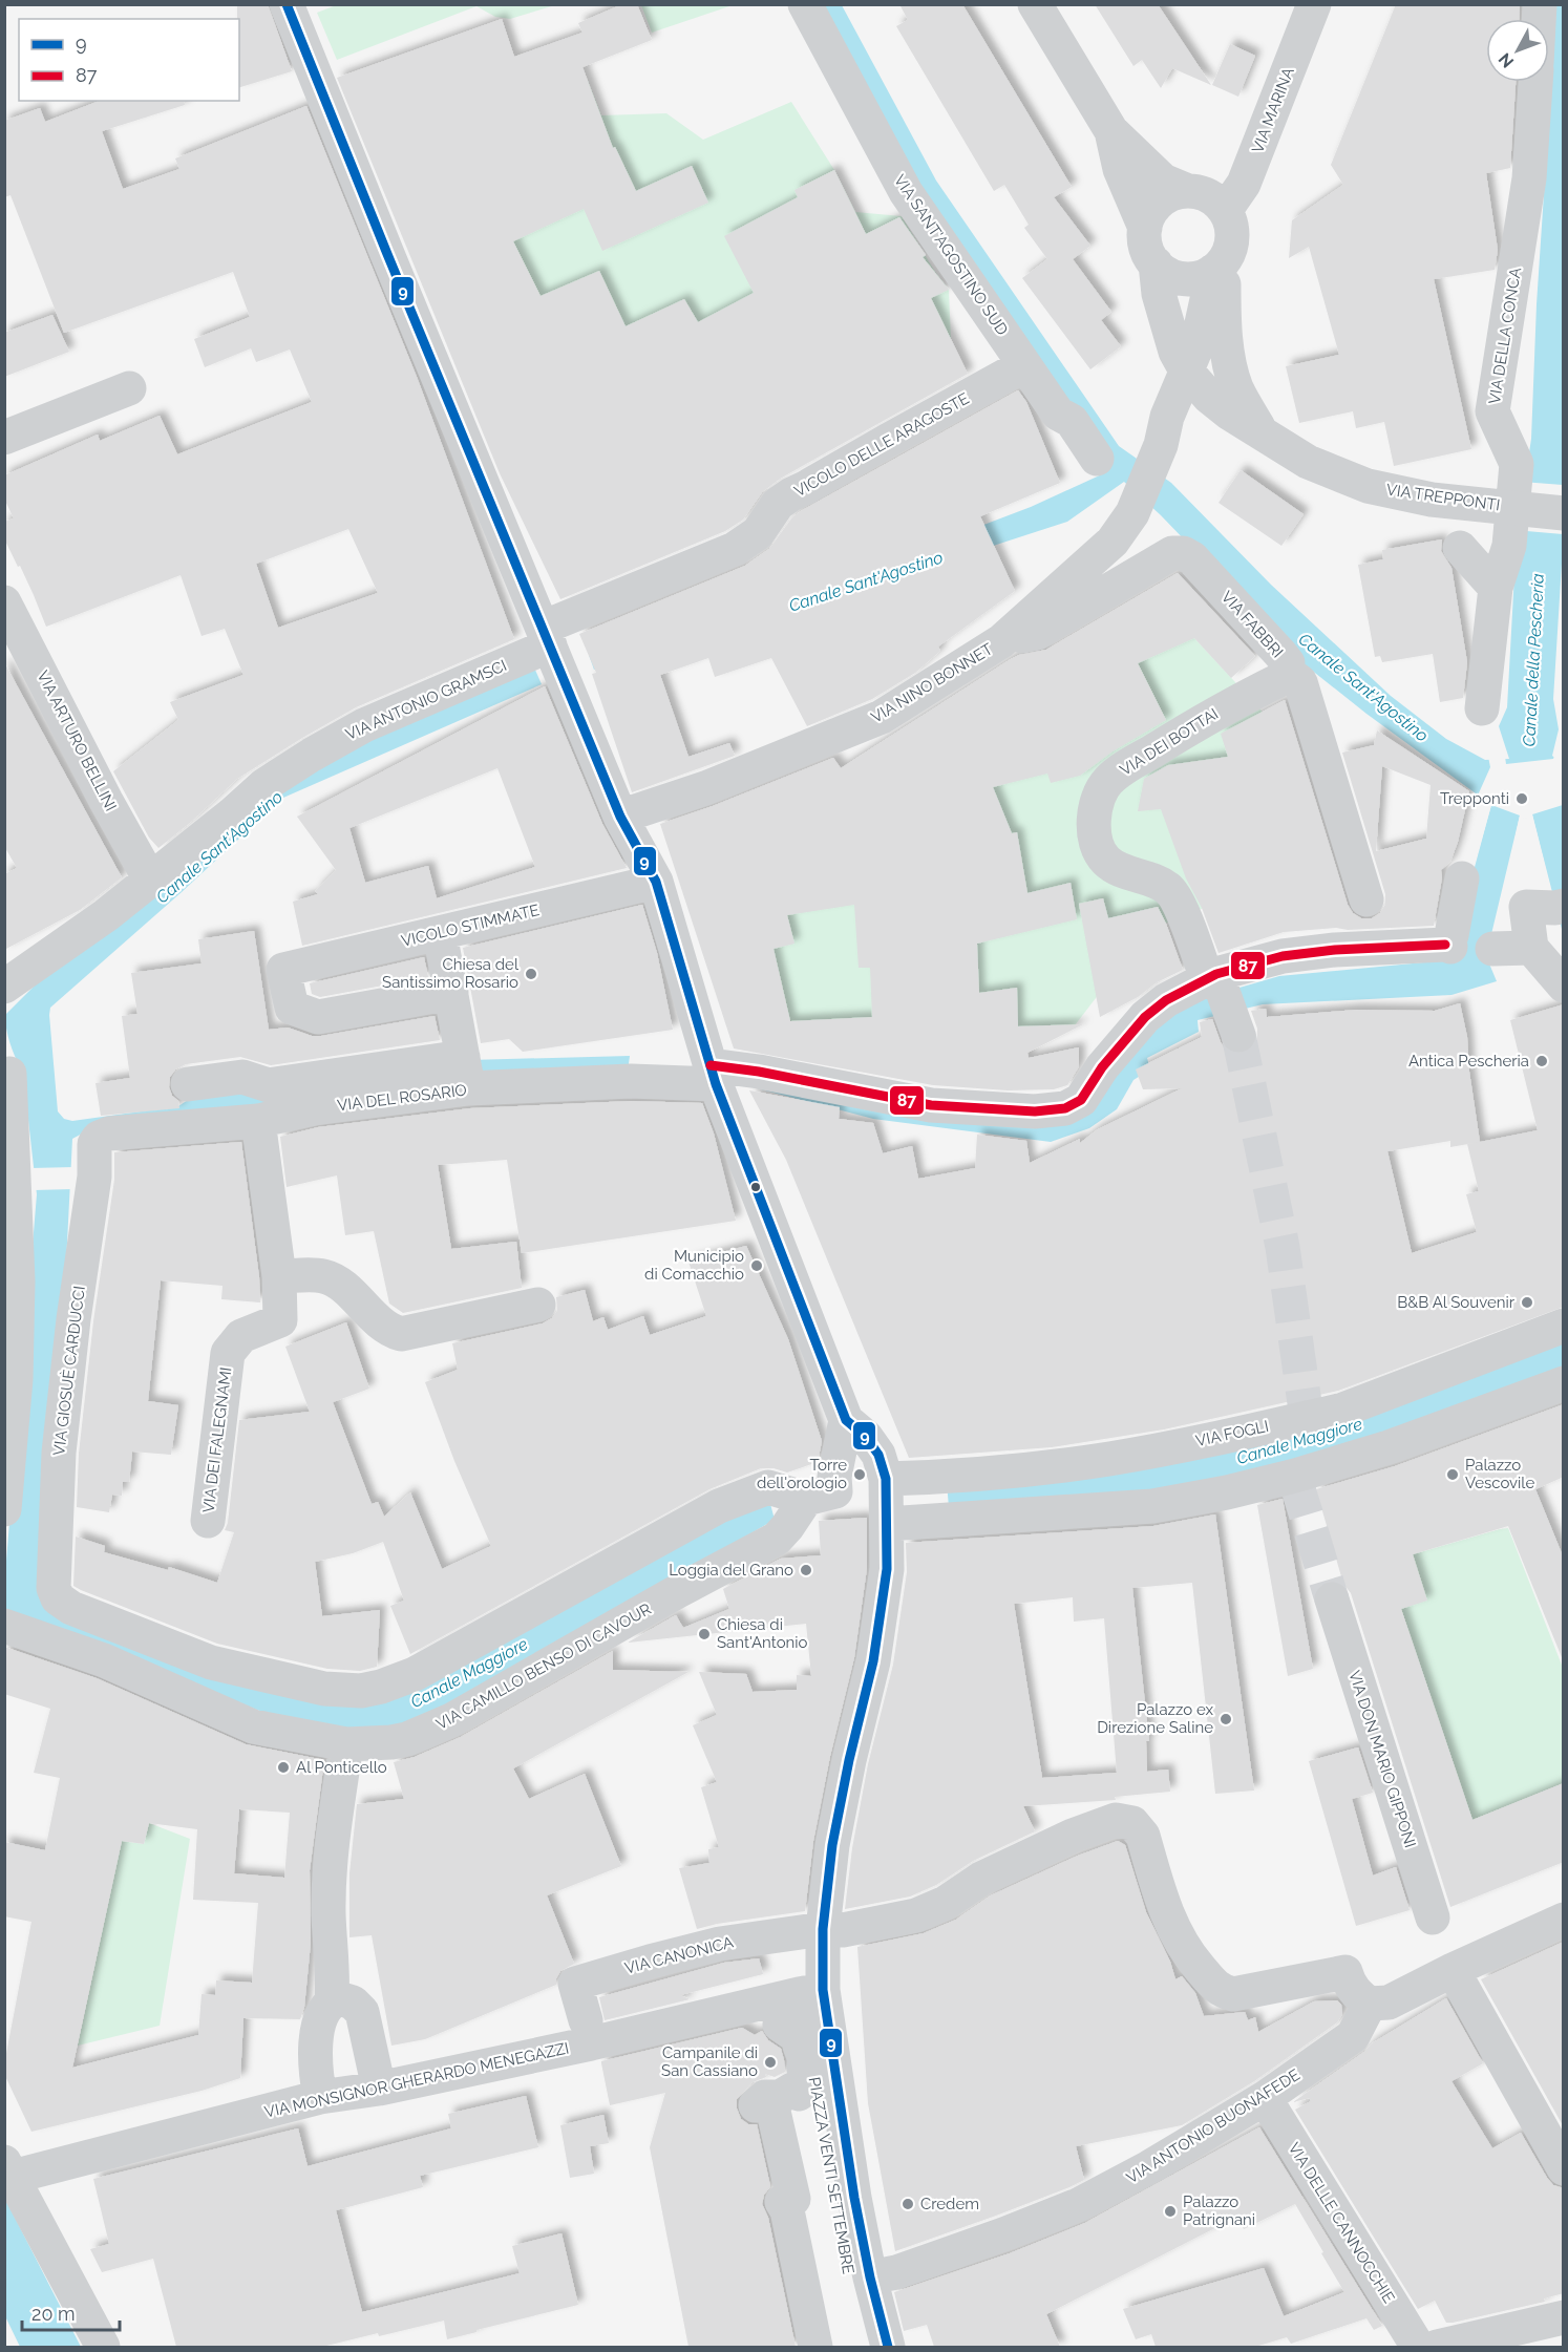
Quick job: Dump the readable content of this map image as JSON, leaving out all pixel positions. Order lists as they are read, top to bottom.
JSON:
{
  "streets": {
    "street": [
      "VIA MARINA",
      "VIA SANT'AGOSTINO SUD",
      "VIA DELLA CONCA",
      "VICOLO DELLE ARAGOSTE",
      "VIA TREPPONTI",
      "VIA FABBRI",
      "VIA NINO BONNET",
      "VIA ANTONIO GRAMSCI",
      "VIA ARTURO BELLINI",
      "VIA DEI BOTTAI",
      "VICOLO STIMMATE",
      "VIA DEL ROSARIO",
      "VIA GIOSUÈ CARDUCCI",
      "VIA FOGLI",
      "VIA DEI FALEGNAMI",
      "VIA CAMILLO BENSO DI CAVOUR",
      "VIA DON MARIO GIPPONI",
      "VIA CANONICA",
      "VIA MONSIGNOR GHERARDO MENEGAZZI",
      "VIA ANTONIO BUONAFEDE",
      "PIAZZA VENTI SETTEMBRE",
      "VIA DELLE CANNOCCHIE"
    ]
  },
  "crossings": [
    ["VIA MARINA", "VIA NINO BONNET"],
    ["VIA SANT'AGOSTINO SUD", "VICOLO DELLE ARAGOSTE"],
    ["VICOLO DELLE ARAGOSTE", "VIA ANTONIO GRAMSCI"],
    ["VIA FABBRI", "VIA NINO BONNET"],
    ["VIA FABBRI", "VIA DEI BOTTAI"],
    ["VIA ANTONIO GRAMSCI", "VIA ARTURO BELLINI"],
    ["VIA DEI BOTTAI", "VIA DEL ROSARIO"],
    ["VIA DEL ROSARIO", "VIA GIOSUÈ CARDUCCI"],
    ["VIA DEL ROSARIO", "VIA DEI FALEGNAMI"],
    ["VIA GIOSUÈ CARDUCCI", "VIA CAMILLO BENSO DI CAVOUR"],
    ["VIA FOGLI", "PIAZZA VENTI SETTEMBRE"],
    ["VIA CANONICA", "PIAZZA VENTI SETTEMBRE"],
    ["VIA MONSIGNOR GHERARDO MENEGAZZI", "PIAZZA VENTI SETTEMBRE"],
    ["VIA ANTONIO BUONAFEDE", "PIAZZA VENTI SETTEMBRE"],
    ["VIA ANTONIO BUONAFEDE", "VIA DELLE CANNOCCHIE"]
  ],
  "water": ["Canale Sant'Agostino", "Canale della Pescheria", "Canale Maggiore"],
  "places": [
    "Trepponti",
    "Chiesa del Santissimo Rosario",
    "Antica Pescheria",
    "Municipio di Comacchio",
    "B&B Al Souvenir",
    "Torre dell'orologio",
    "Palazzo Vescovile",
    "Loggia del Grano",
    "Chiesa di Sant'Antonio",
    "Palazzo ex Direzione Saline",
    "Al Ponticello",
    "Campanile di San Cassiano",
    "Credem",
    "Palazzo Patrignani"
  ],
  "lines": ["transit line 9", "transit line 87"],
  "legend": ["9", "87"],
  "scale_bar": "20 m",
  "north": "bottom left"
}
